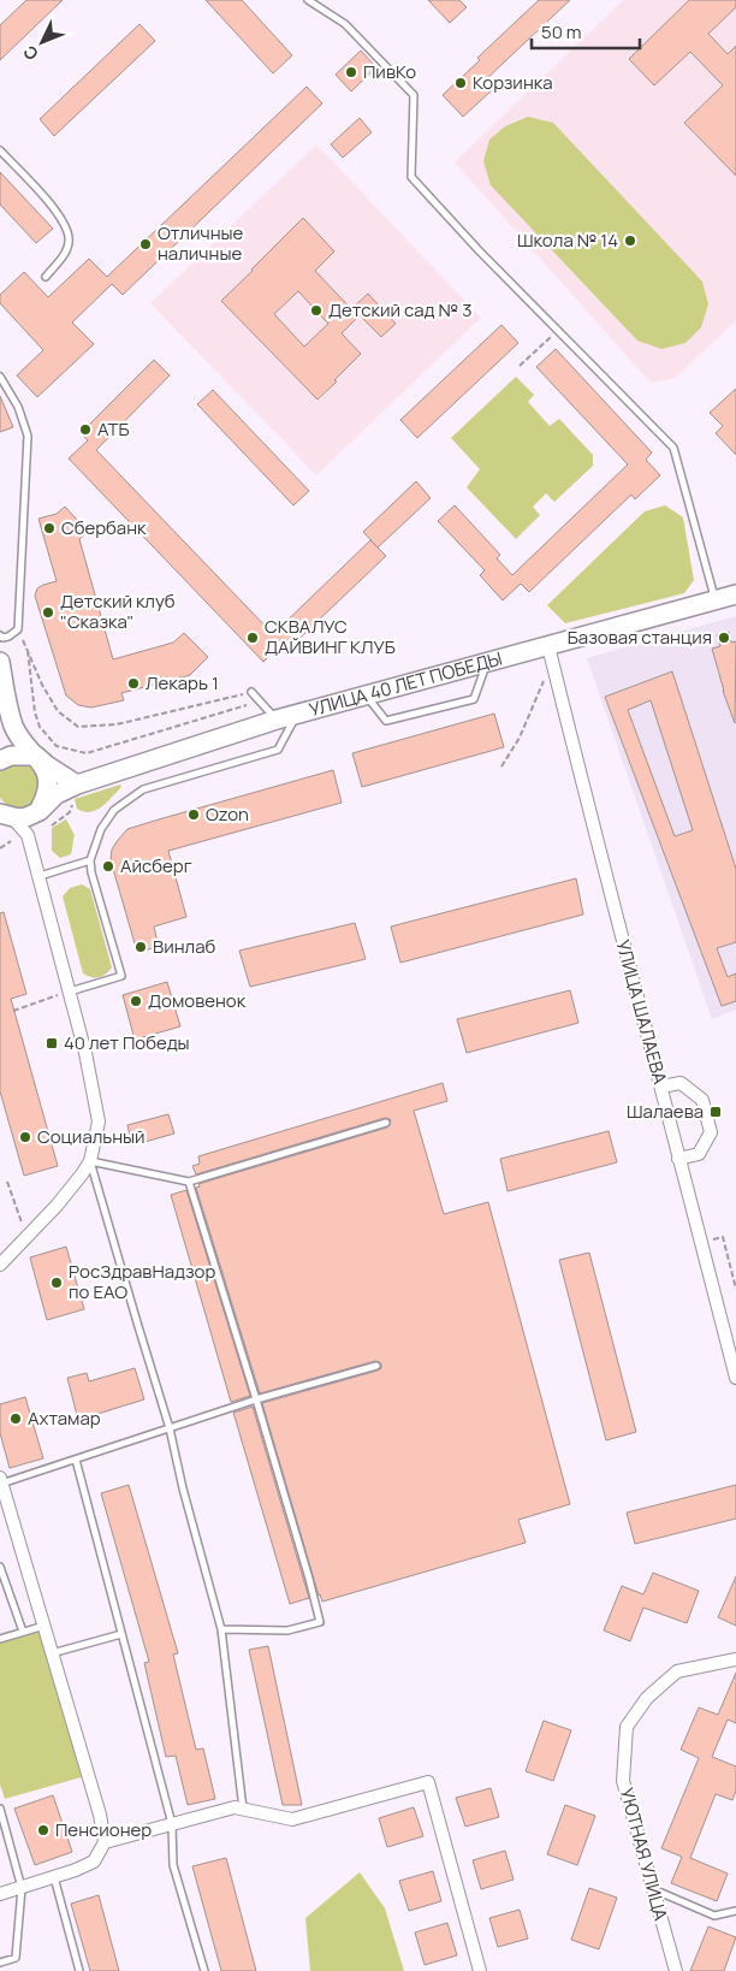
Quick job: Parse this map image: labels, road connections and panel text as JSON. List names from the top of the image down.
{
  "streets": {
    "main road": ["УЛИЦА 40 ЛЕТ ПОБЕДЫ"],
    "street": ["УЛИЦА ШАЛАЕВА", "УЮТНАЯ УЛИЦА"]
  },
  "crossings": [
    ["УЛИЦА 40 ЛЕТ ПОБЕДЫ", "УЛИЦА ШАЛАЕВА"]
  ],
  "places": {
    "other": [
      "ПивКо",
      "Корзинка",
      "Школа № 14",
      "Отличные наличные",
      "Детский сад № 3",
      "АТБ",
      "Сбербанк",
      "Детский клуб \"Сказка\"",
      "СКВАЛУС ДАЙВИНГ КЛУБ",
      "Базовая станция",
      "Лекарь 1",
      "Ozon",
      "Айсберг",
      "Винлаб",
      "Домовенок",
      "Социальный",
      "РосЗдравНадзор по ЕАО",
      "Ахтамар",
      "Пенсионер"
    ],
    "transit": ["40 лет Победы", "Шалаева"]
  },
  "scale_bar": "50 m",
  "north": "bottom left"
}
